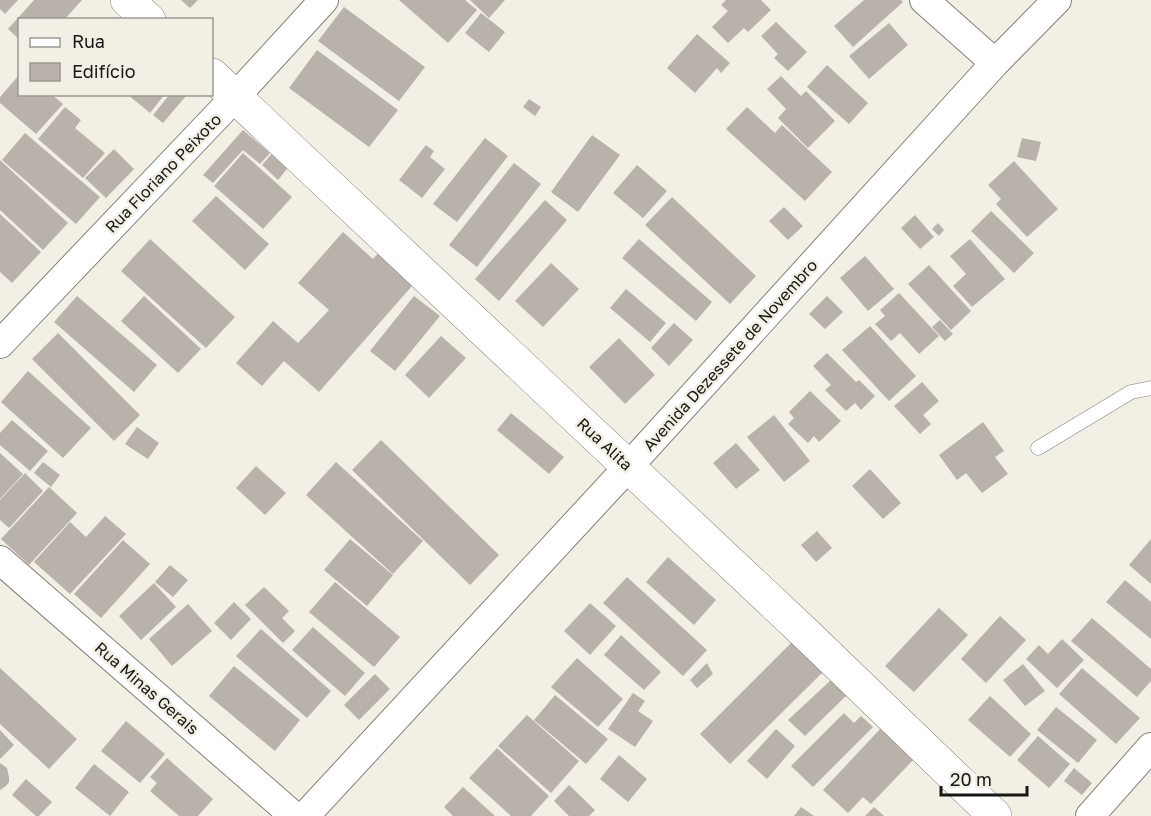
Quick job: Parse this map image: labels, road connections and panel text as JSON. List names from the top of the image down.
{
  "streets": {
    "street": [
      "Rua Floriano Peixoto",
      "Avenida Dezessete de Novembro",
      "Rua Alita",
      "Rua Minas Gerais"
    ]
  },
  "crossings": [
    ["Rua Floriano Peixoto", "Rua Alita"],
    ["Avenida Dezessete de Novembro", "Rua Alita"]
  ],
  "legend": ["Rua", "Edifício"],
  "scale_bar": "20 m"
}
